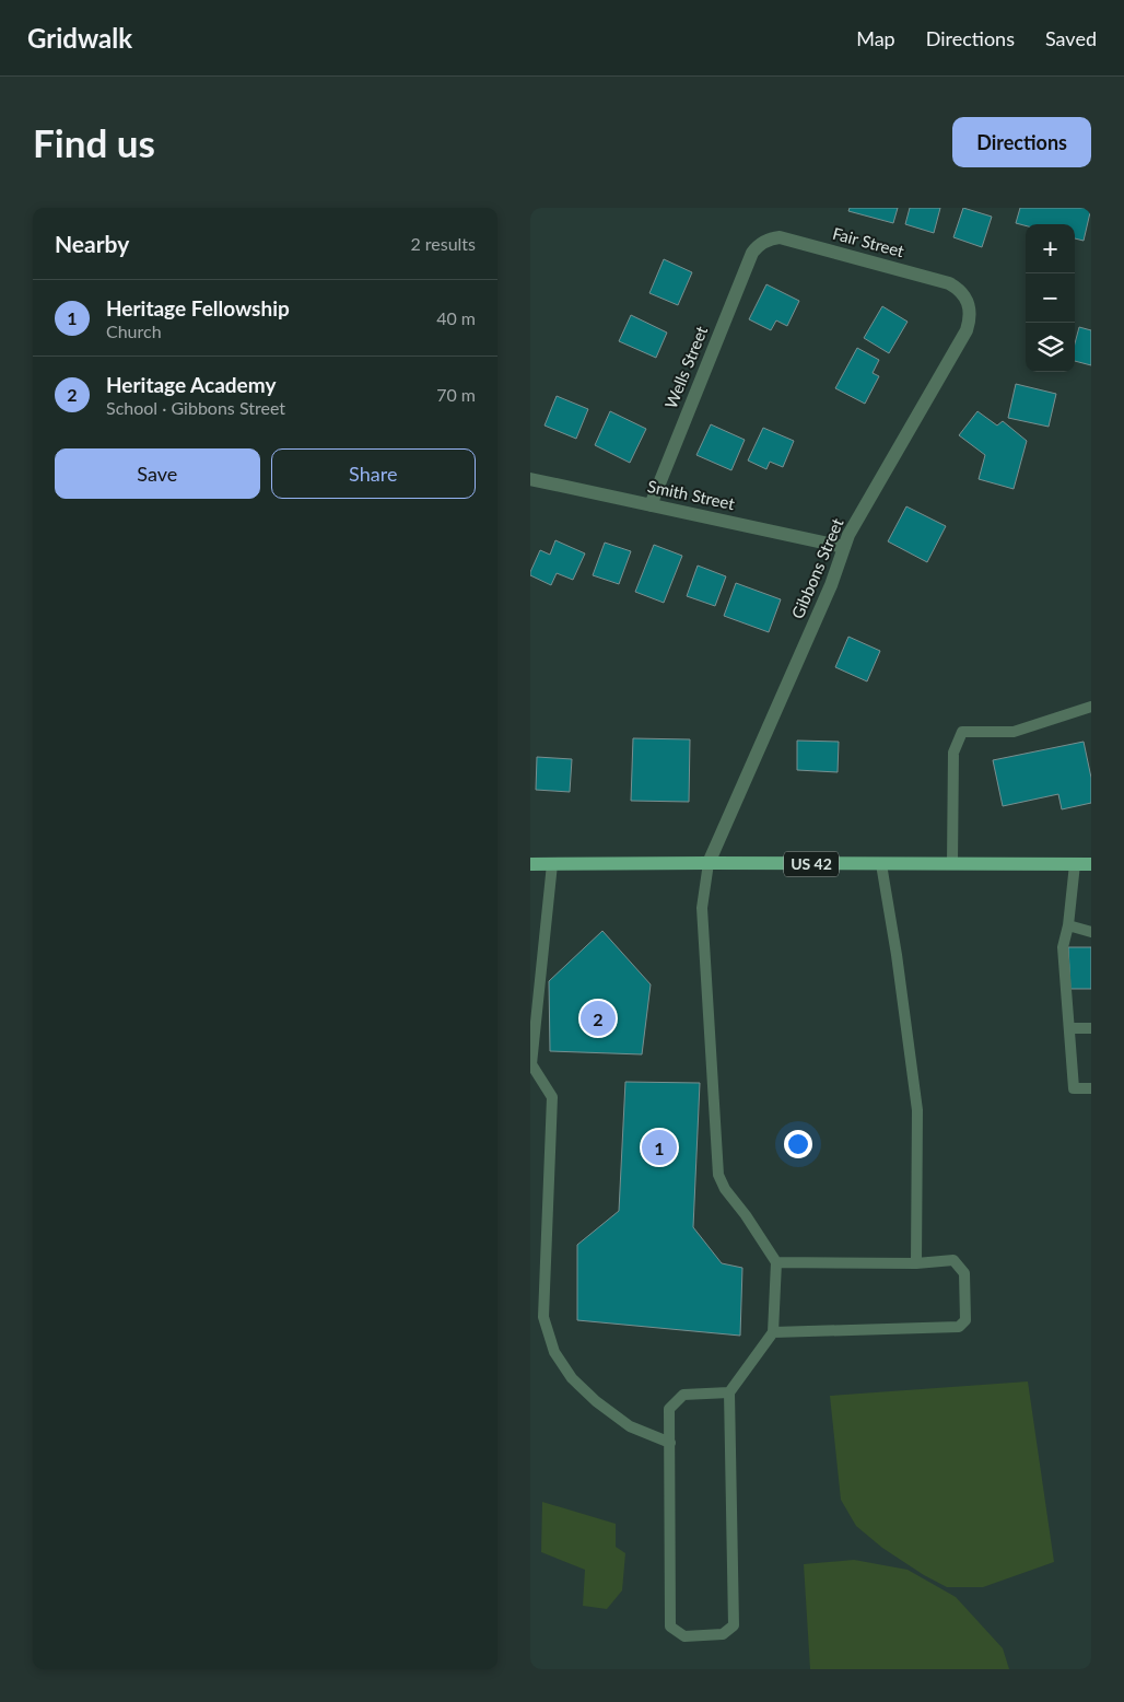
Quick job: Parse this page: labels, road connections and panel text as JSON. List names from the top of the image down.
{
  "streets": {
    "main road": ["US 42"],
    "street": [
      "Fair Street",
      "Wells Street",
      "Smith Street",
      "Gibbons Street"
    ]
  },
  "crossings": [
    ["Fair Street", "Wells Street"],
    ["Fair Street", "Gibbons Street"],
    ["Wells Street", "Smith Street"],
    ["Smith Street", "Gibbons Street"],
    ["Gibbons Street", "US 42"]
  ],
  "page": {
    "header": "Gridwalk",
    "nav": ["Map", "Directions", "Saved"],
    "buttons": [
      "Directions",
      ["Save", "Share"]
    ],
    "title": "Find us",
    "heading": ["Nearby", "2 results"],
    "map_buttons": ["+", "−"],
    "list": [
      {
        "mark": "1",
        "name": "Heritage Fellowship",
        "note": "Church",
        "value": "40 m"
      },
      {
        "mark": "2",
        "name": "Heritage Academy",
        "note": "School · Gibbons Street",
        "value": "70 m"
      }
    ],
    "pins": ["2", "1"]
  }
}
